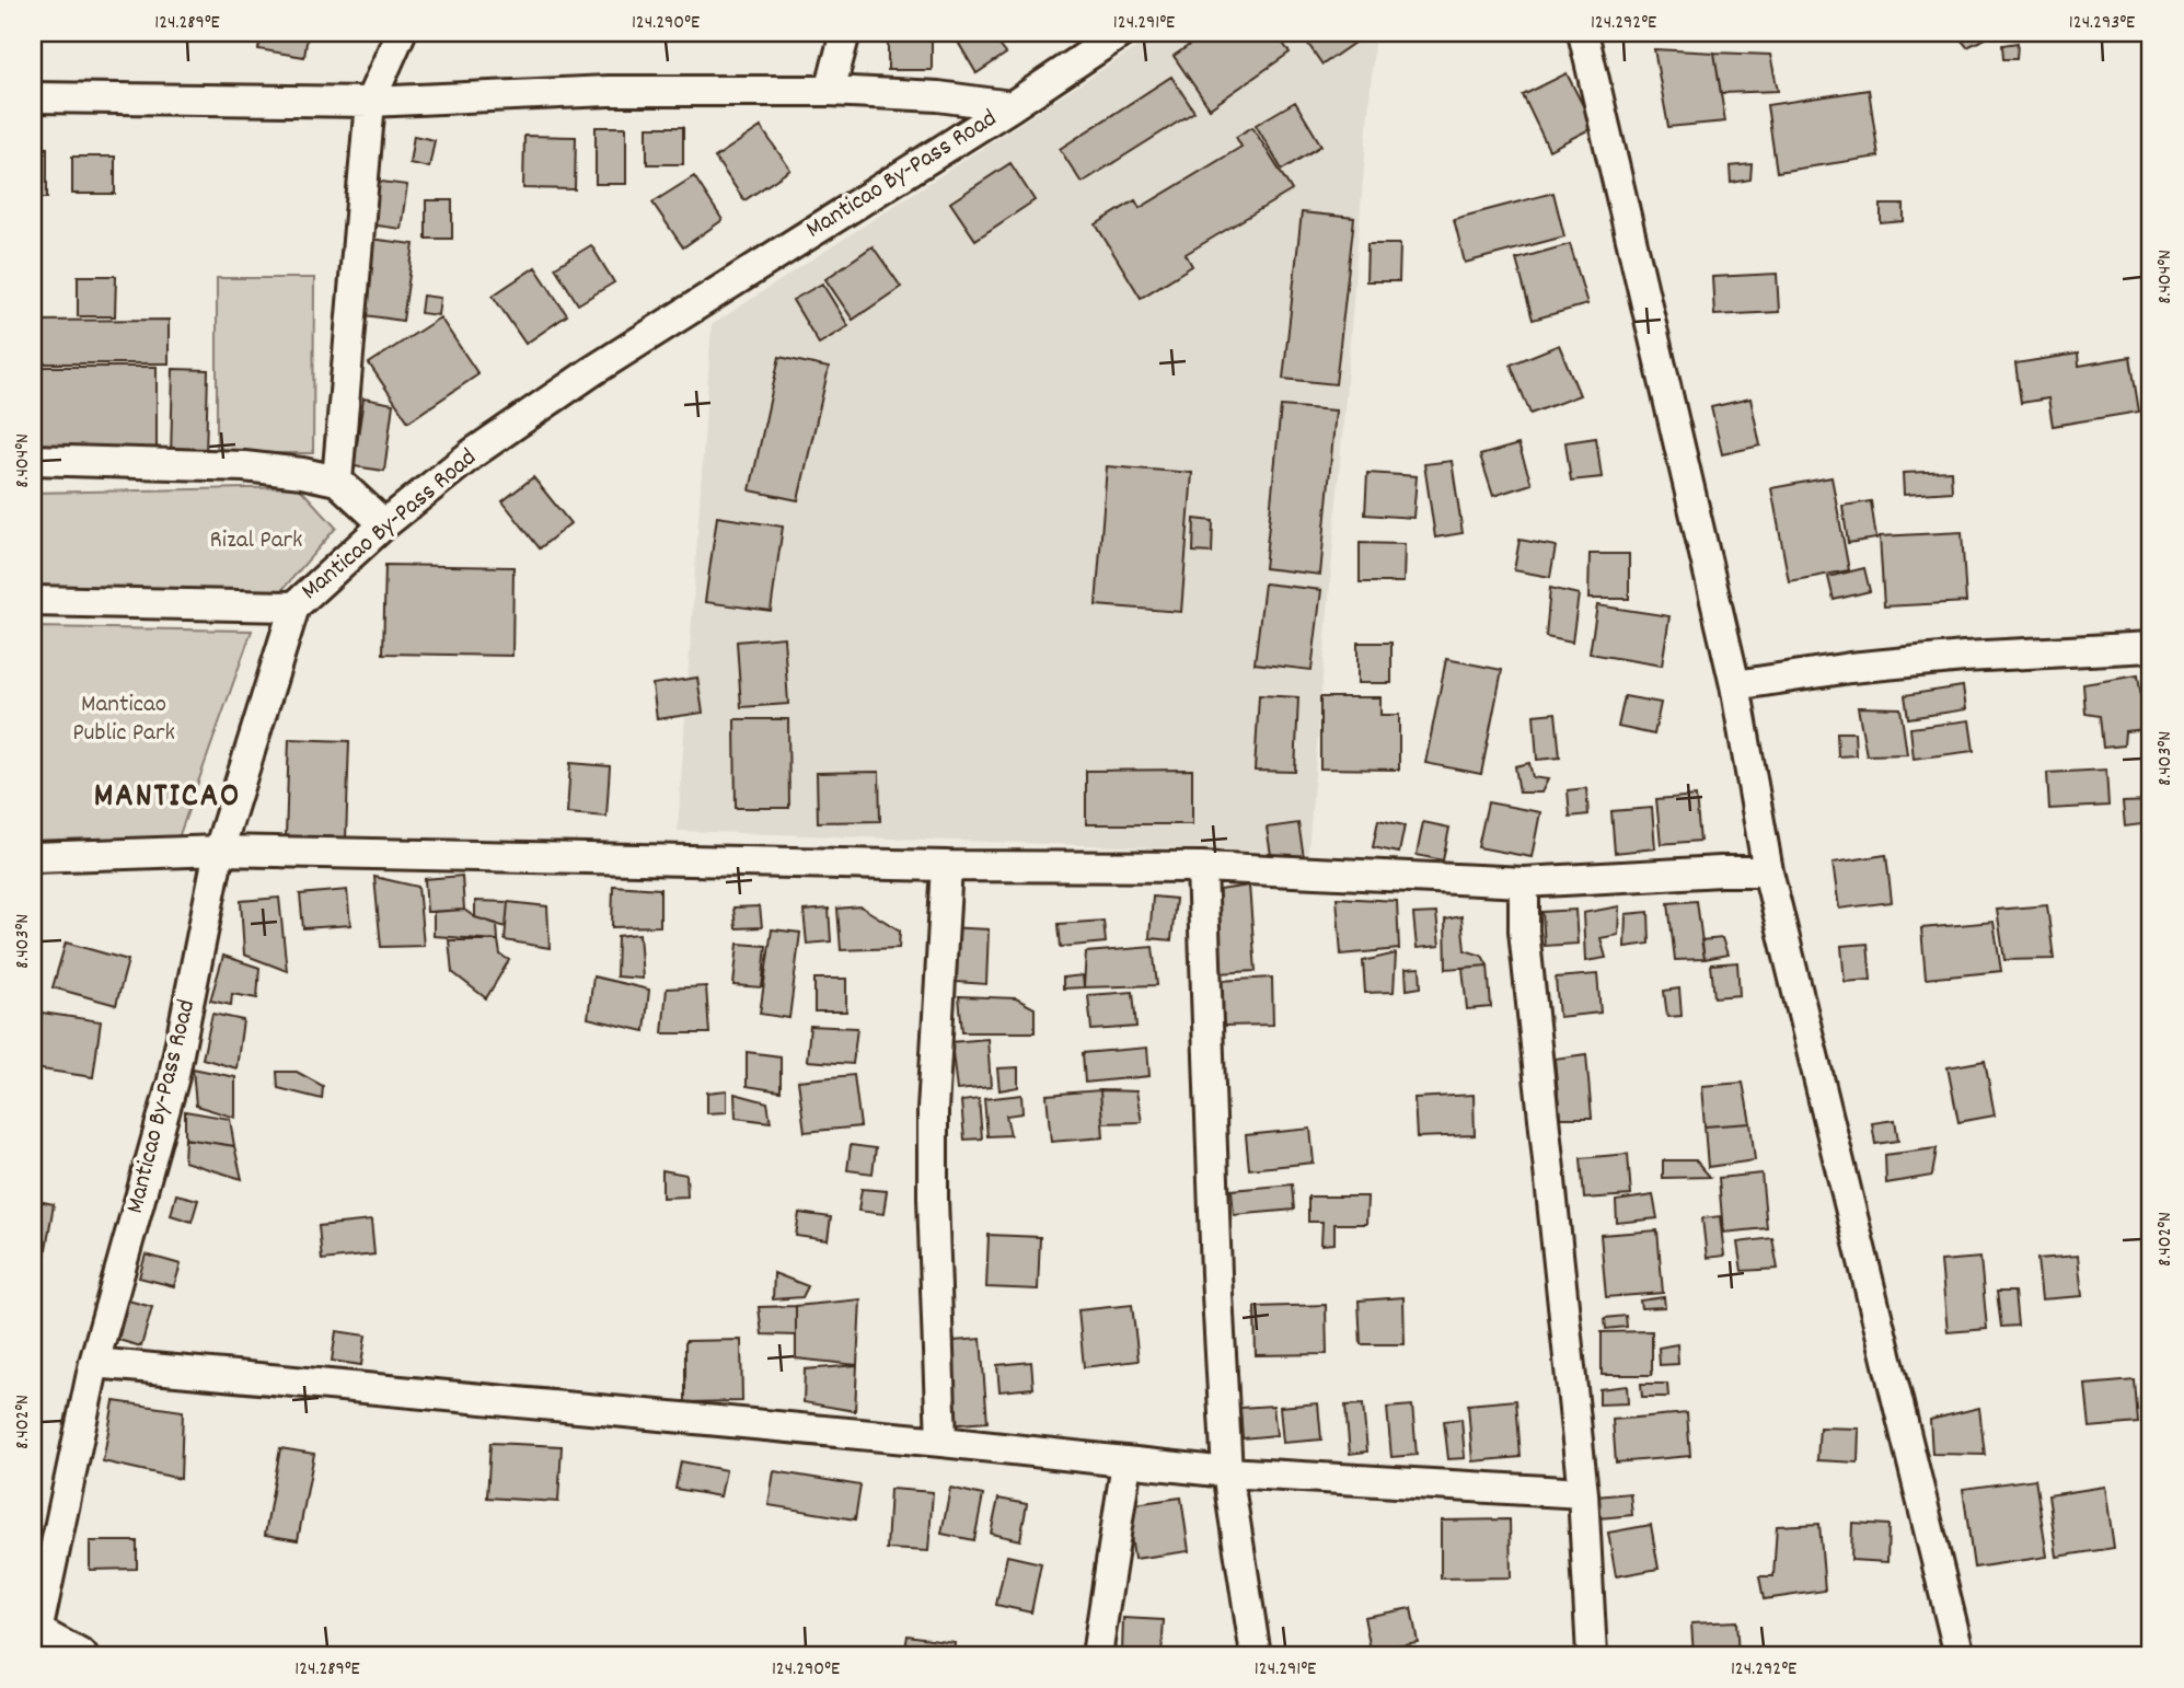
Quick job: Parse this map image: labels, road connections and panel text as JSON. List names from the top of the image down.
{
  "streets": {
    "street": ["Manticao By-Pass Road"]
  },
  "districts": ["MANTICAO"],
  "parks": ["Rizal Park", "Manticao Public Park"],
  "coordinates": [
    "124.289°E",
    "124.290°E",
    "124.291°E",
    "124.292°E",
    "124.293°E",
    "8.404°N",
    "8.403°N",
    "8.402°N"
  ]
}
